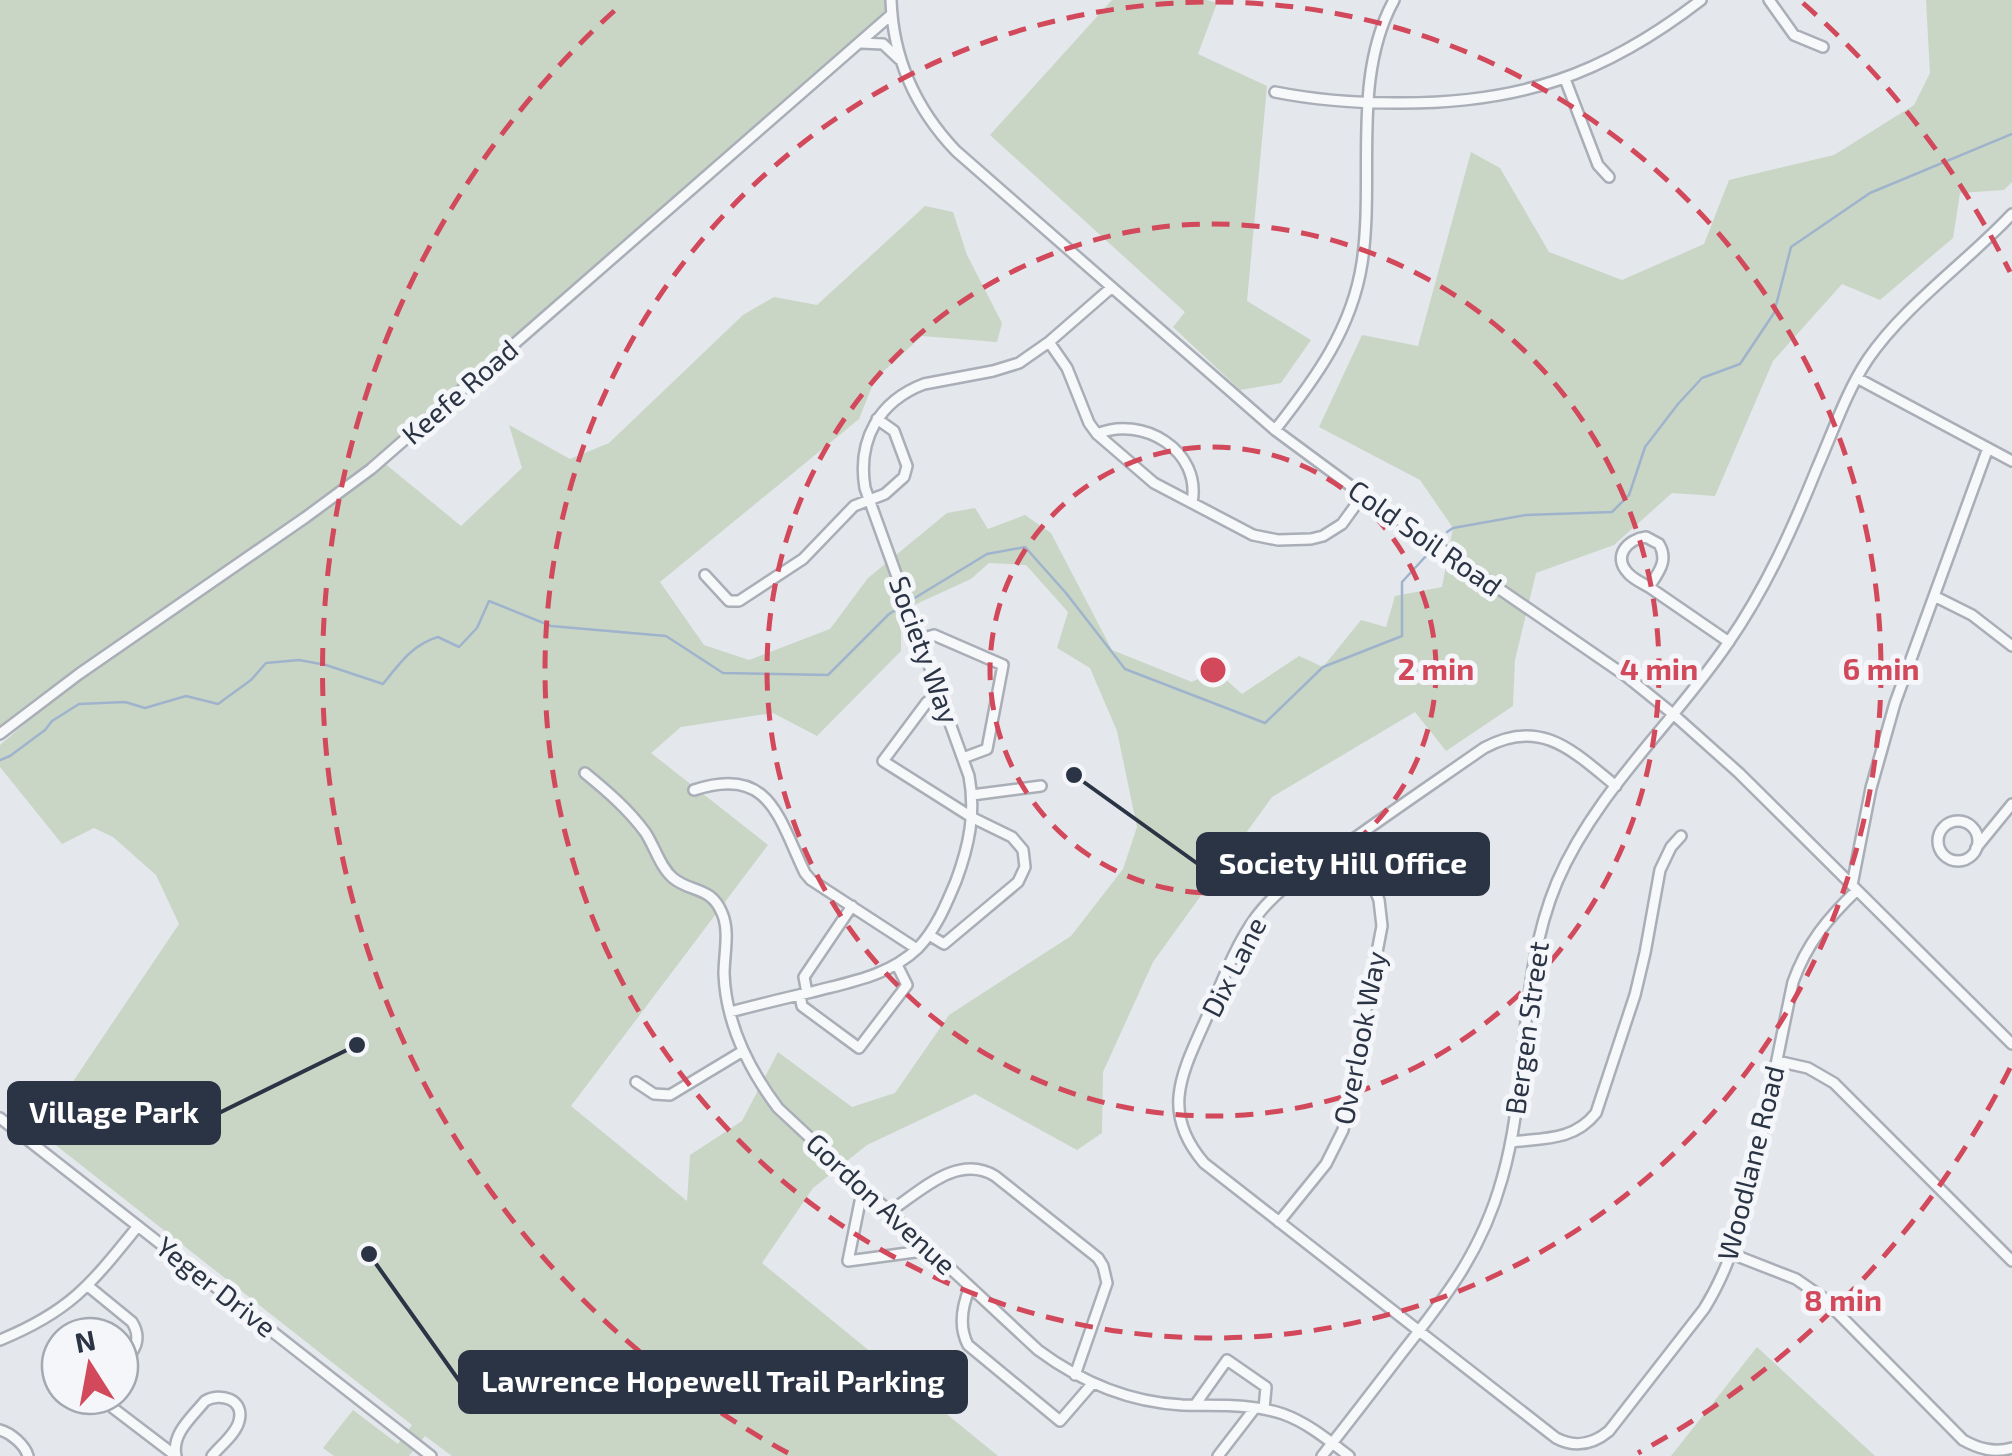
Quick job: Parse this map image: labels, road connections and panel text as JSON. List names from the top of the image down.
{
  "streets": {
    "street": [
      "Keefe Road",
      "Cold Soil Road",
      "Society Way",
      "Dix Lane",
      "Bergen Street",
      "Overlook Way",
      "Woodlane Road",
      "Gordon Avenue",
      "Yeger Drive"
    ]
  },
  "crossings": [
    ["Keefe Road", "Cold Soil Road"],
    ["Cold Soil Road", "Bergen Street"],
    ["Cold Soil Road", "Woodlane Road"],
    ["Society Way", "Gordon Avenue"],
    ["Dix Lane", "Bergen Street"],
    ["Dix Lane", "Overlook Way"],
    ["Dix Lane", "Woodlane Road"],
    ["Bergen Street", "Woodlane Road"],
    ["Bergen Street", "Gordon Avenue"]
  ],
  "places": ["Society Hill Office", "Village Park", "Lawrence Hopewell Trail Parking"],
  "north": "top",
  "rings": [
    "2 min",
    "4 min",
    "6 min",
    "8 min"
  ]
}
